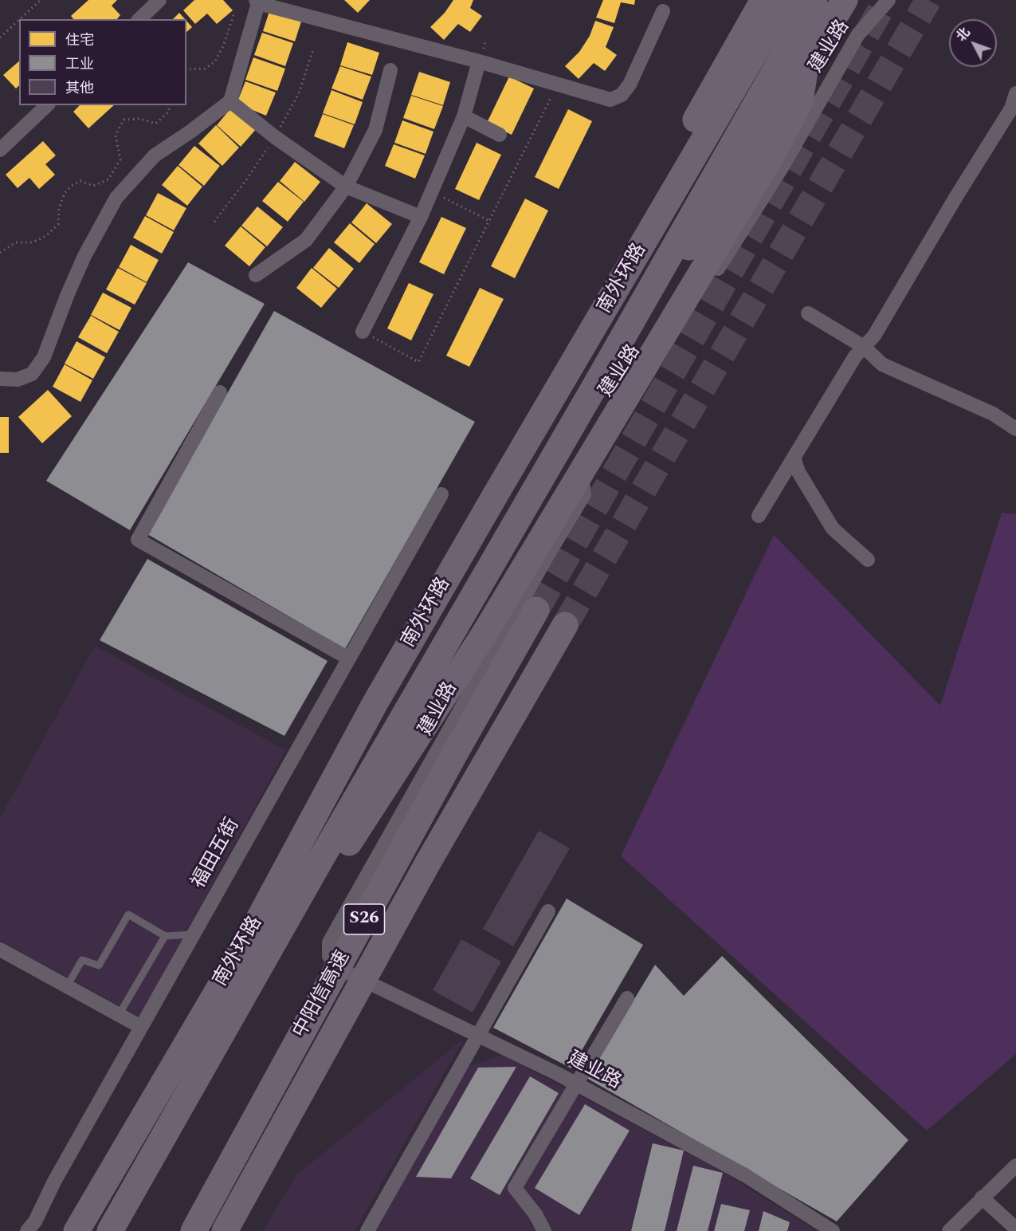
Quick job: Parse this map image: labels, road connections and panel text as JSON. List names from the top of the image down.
{
  "streets": {
    "highway": ["南外环路", "S26", "中阳信高速"],
    "street": ["建业路", "福田五街"]
  },
  "legend": ["住宅", "工业", "其他"],
  "north": "top left"
}
